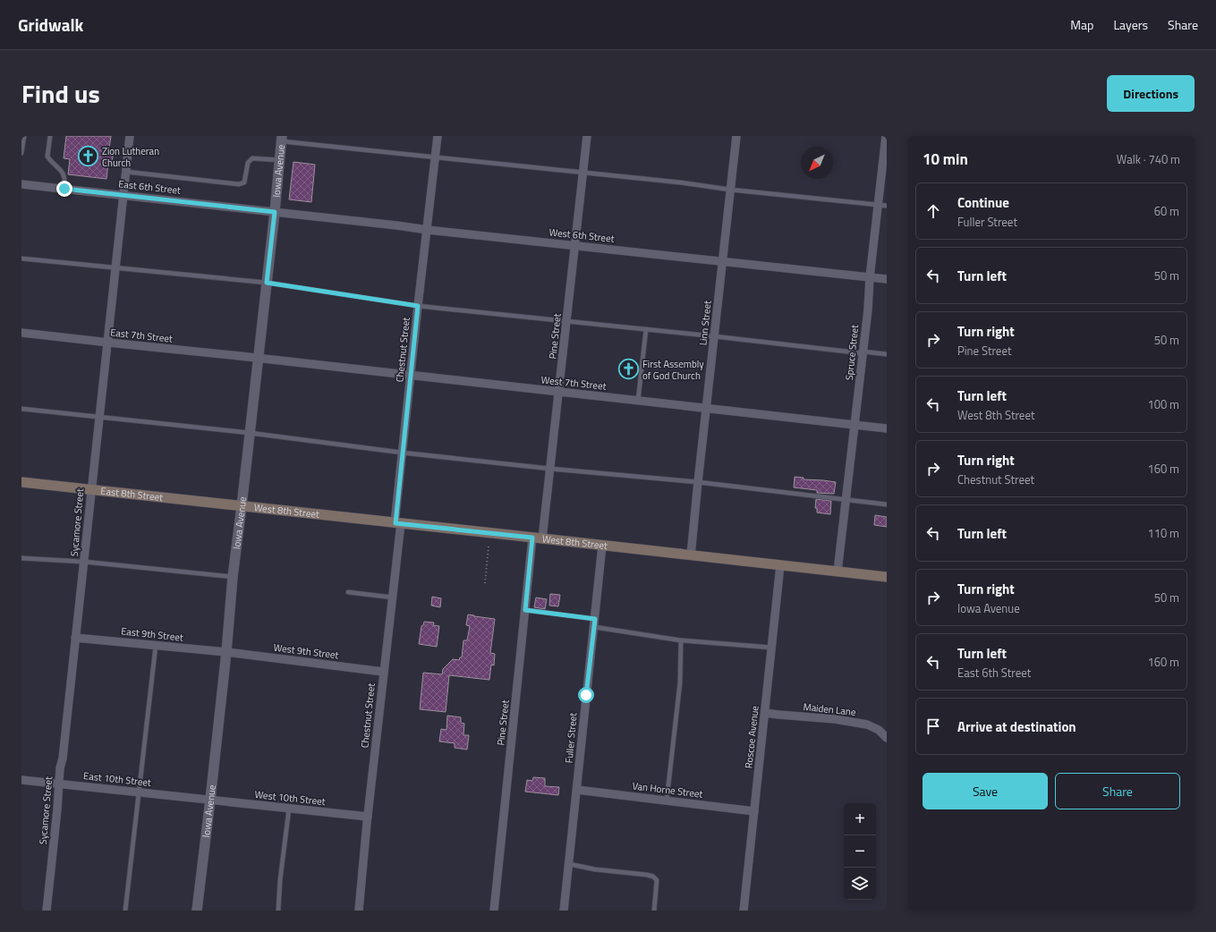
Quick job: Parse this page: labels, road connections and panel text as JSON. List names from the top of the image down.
{
  "streets": {
    "main road": ["East 8th Street", "West 8th Street"],
    "street": [
      "Iowa Avenue",
      "East 6th Street",
      "West 6th Street",
      "Linn Street",
      "East 7th Street",
      "Pine Street",
      "Chestnut Street",
      "Spruce Street",
      "West 7th Street",
      "Sycamore Street",
      "East 9th Street",
      "West 9th Street",
      "Maiden Lane",
      "Roscoe Avenue",
      "Fuller Street",
      "East 10th Street",
      "Van Horne Street",
      "West 10th Street"
    ]
  },
  "crossings": [
    ["Iowa Avenue", "East 6th Street"],
    ["Iowa Avenue", "West 6th Street"],
    ["Iowa Avenue", "East 7th Street"],
    ["Iowa Avenue", "West 7th Street"],
    ["Iowa Avenue", "East 8th Street"],
    ["Iowa Avenue", "West 8th Street"],
    ["Iowa Avenue", "East 9th Street"],
    ["Iowa Avenue", "West 9th Street"],
    ["Iowa Avenue", "East 10th Street"],
    ["Iowa Avenue", "West 10th Street"],
    ["East 6th Street", "West 6th Street"],
    ["East 6th Street", "Sycamore Street"],
    ["West 6th Street", "Linn Street"],
    ["West 6th Street", "Pine Street"],
    ["West 6th Street", "Chestnut Street"],
    ["West 6th Street", "Spruce Street"],
    ["Linn Street", "West 7th Street"],
    ["Linn Street", "West 8th Street"],
    ["East 7th Street", "West 7th Street"],
    ["East 7th Street", "Sycamore Street"],
    ["Pine Street", "West 7th Street"],
    ["Pine Street", "West 8th Street"],
    ["Chestnut Street", "West 7th Street"],
    ["Chestnut Street", "West 8th Street"],
    ["Chestnut Street", "West 9th Street"],
    ["Chestnut Street", "West 10th Street"],
    ["Spruce Street", "West 7th Street"],
    ["Spruce Street", "West 8th Street"],
    ["East 8th Street", "West 8th Street"],
    ["East 8th Street", "Sycamore Street"],
    ["West 8th Street", "Roscoe Avenue"],
    ["West 8th Street", "Fuller Street"],
    ["Sycamore Street", "East 9th Street"],
    ["Sycamore Street", "East 10th Street"],
    ["East 9th Street", "West 9th Street"],
    ["Maiden Lane", "Roscoe Avenue"],
    ["Roscoe Avenue", "Van Horne Street"],
    ["Fuller Street", "Van Horne Street"],
    ["East 10th Street", "West 10th Street"]
  ],
  "places": {
    "church": ["Zion Lutheran Church", "First Assembly of God Church"]
  },
  "north": "bottom left",
  "page": {
    "header": "Gridwalk",
    "nav": ["Map", "Layers", "Share"],
    "title": "Find us",
    "buttons": [
      "Directions",
      ["Save", "Share"]
    ],
    "heading": ["10 min", "Walk · 740 m"],
    "list": [
      ["Continue", "Fuller Street", "60 m"],
      ["Turn left", "50 m"],
      ["Turn right", "Pine Street", "50 m"],
      ["Turn left", "West 8th Street", "100 m"],
      ["Turn right", "Chestnut Street", "160 m"],
      ["Turn left", "110 m"],
      ["Turn right", "Iowa Avenue", "50 m"],
      ["Turn left", "East 6th Street", "160 m"],
      "Arrive at destination"
    ],
    "map_buttons": ["+", "−"]
  }
}
